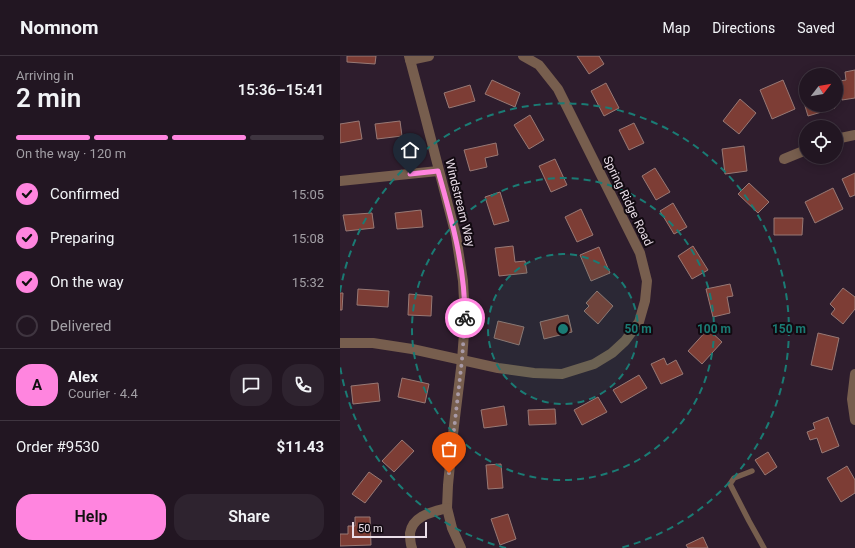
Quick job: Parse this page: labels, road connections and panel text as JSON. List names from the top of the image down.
{
  "streets": {
    "street": ["Spring Ridge Road", "Windstream Way"]
  },
  "crossings": [
    ["Spring Ridge Road", "Windstream Way"]
  ],
  "scale_bar": "50 m",
  "north": "top right",
  "page": {
    "header": "Nomnom",
    "nav": ["Map", "Directions", "Saved"],
    "heading": ["2 min", "Arriving in", "15:36–15:41"],
    "panel": [
      "Alex",
      "Courier · 4.4",
      "Order #9530",
      "$11.43"
    ],
    "bar": "On the way · 120 m",
    "list": [
      ["Confirmed", "15:05"],
      ["Preparing", "15:08"],
      ["On the way", "15:32"],
      "Delivered"
    ],
    "round": "A",
    "buttons": ["Help", "Share"],
    "scale": "50 m"
  },
  "rings": ["50 m", "100 m", "150 m"]
}
